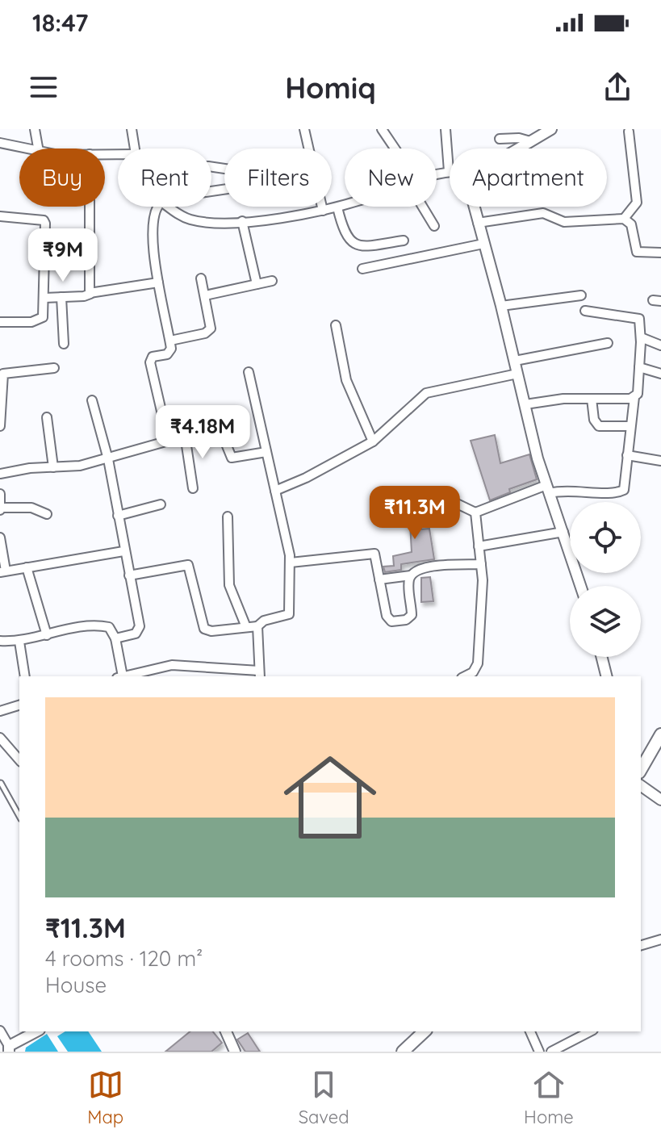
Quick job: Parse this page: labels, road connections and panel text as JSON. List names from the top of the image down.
{
  "page": {
    "status": "18:47",
    "header": "Homiq",
    "chip": [
      "Buy",
      "Rent",
      "Filters",
      "New",
      "Apartment"
    ],
    "price": ["₹9M", "₹4.18M", "₹11.3M"],
    "list": [
      {
        "name": "₹11.3M",
        "note": "4 rooms · 120 m² · House"
      }
    ],
    "tabs": ["Map", "Saved", "Home"]
  }
}
